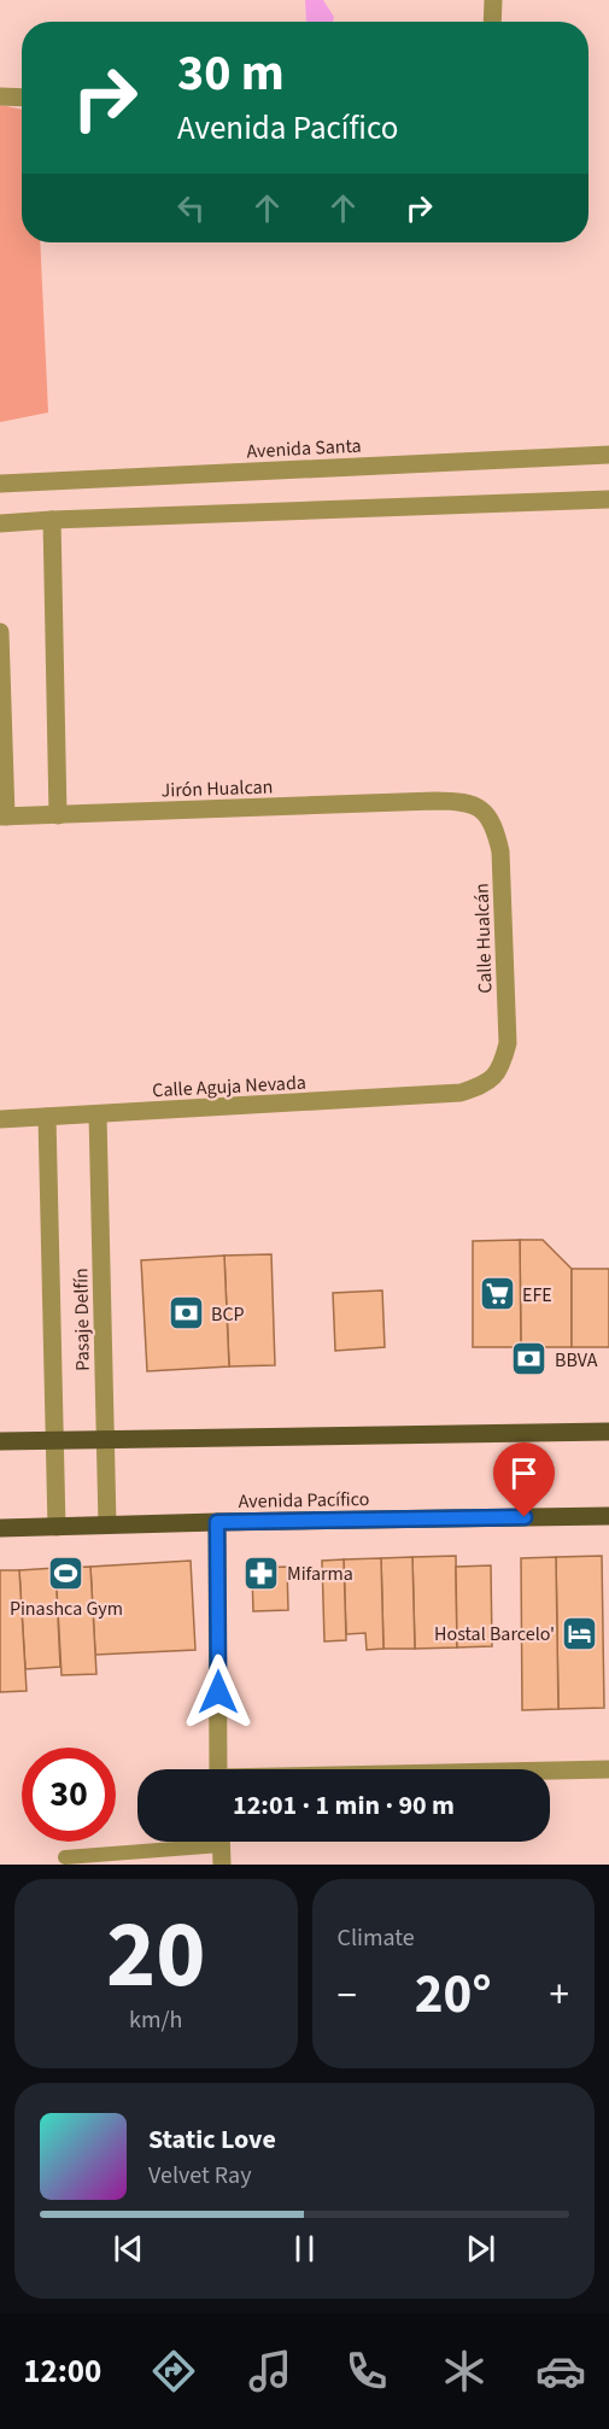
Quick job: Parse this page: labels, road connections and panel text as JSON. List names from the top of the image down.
{
  "streets": {
    "main road": ["Avenida Pacífico"],
    "street": [
      "Avenida Santa",
      "Jirón Hualcan",
      "Calle Hualcán",
      "Calle Aguja Nevada",
      "Pasaje Delfín"
    ]
  },
  "crossings": [
    ["Jirón Hualcan", "Calle Hualcán"],
    ["Calle Hualcán", "Calle Aguja Nevada"],
    ["Calle Aguja Nevada", "Pasaje Delfín"],
    ["Pasaje Delfín", "Avenida Pacífico"]
  ],
  "places": {
    "supermarket": ["EFE"],
    "bank": ["BCP", "BBVA"],
    "pharmacy": ["Mifarma"],
    "sports": ["Pinashca Gym"],
    "hotel": ["Hostal Barcelo'"]
  },
  "page": {
    "turn": ["30 m", "Avenida Pacífico"],
    "limit": "30",
    "trip": "12:01 · 1 min · 90 m",
    "tile": [
      ["20", "km/h"],
      "Climate"
    ],
    "heat": ["−", "20°", "+"],
    "song": ["Static Love", "Velvet Ray"],
    "tabs": "12:00"
  }
}
